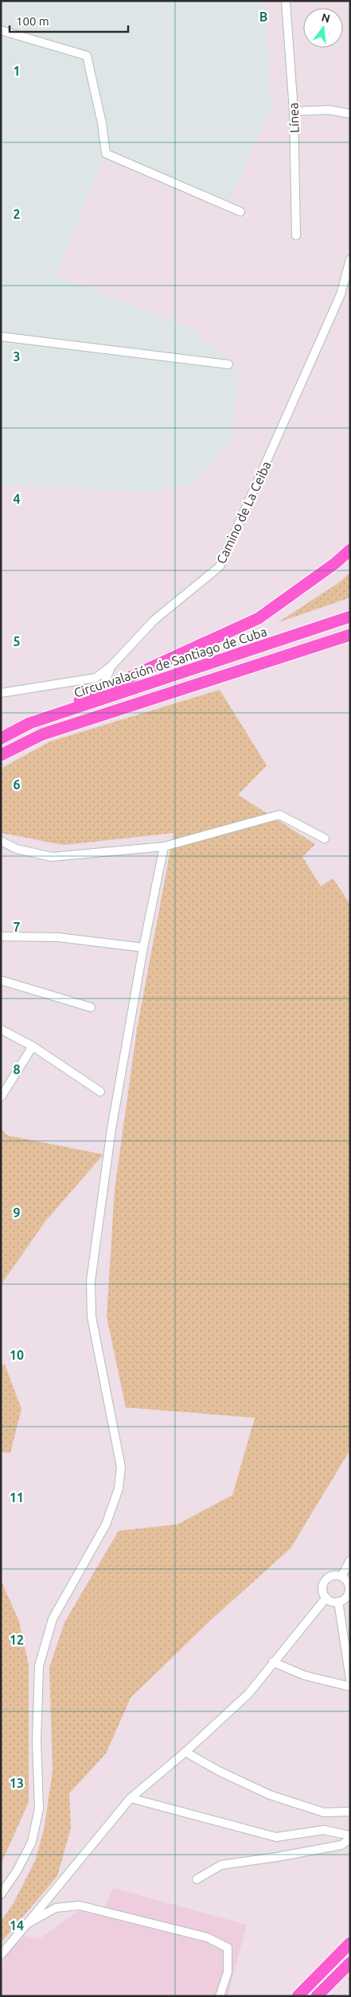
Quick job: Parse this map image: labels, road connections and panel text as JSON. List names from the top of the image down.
{
  "streets": {
    "highway": ["Circunvalación de Santiago de Cuba"],
    "street": ["Línea", "Camino de La Ceiba"]
  },
  "scale_bar": "100 m",
  "north": "top",
  "grid": {
    "columns": ["B"],
    "rows": [
      "1",
      "2",
      "3",
      "4",
      "5",
      "6",
      "7",
      "8",
      "9",
      "10",
      "11",
      "12",
      "13",
      "14"
    ]
  }
}
